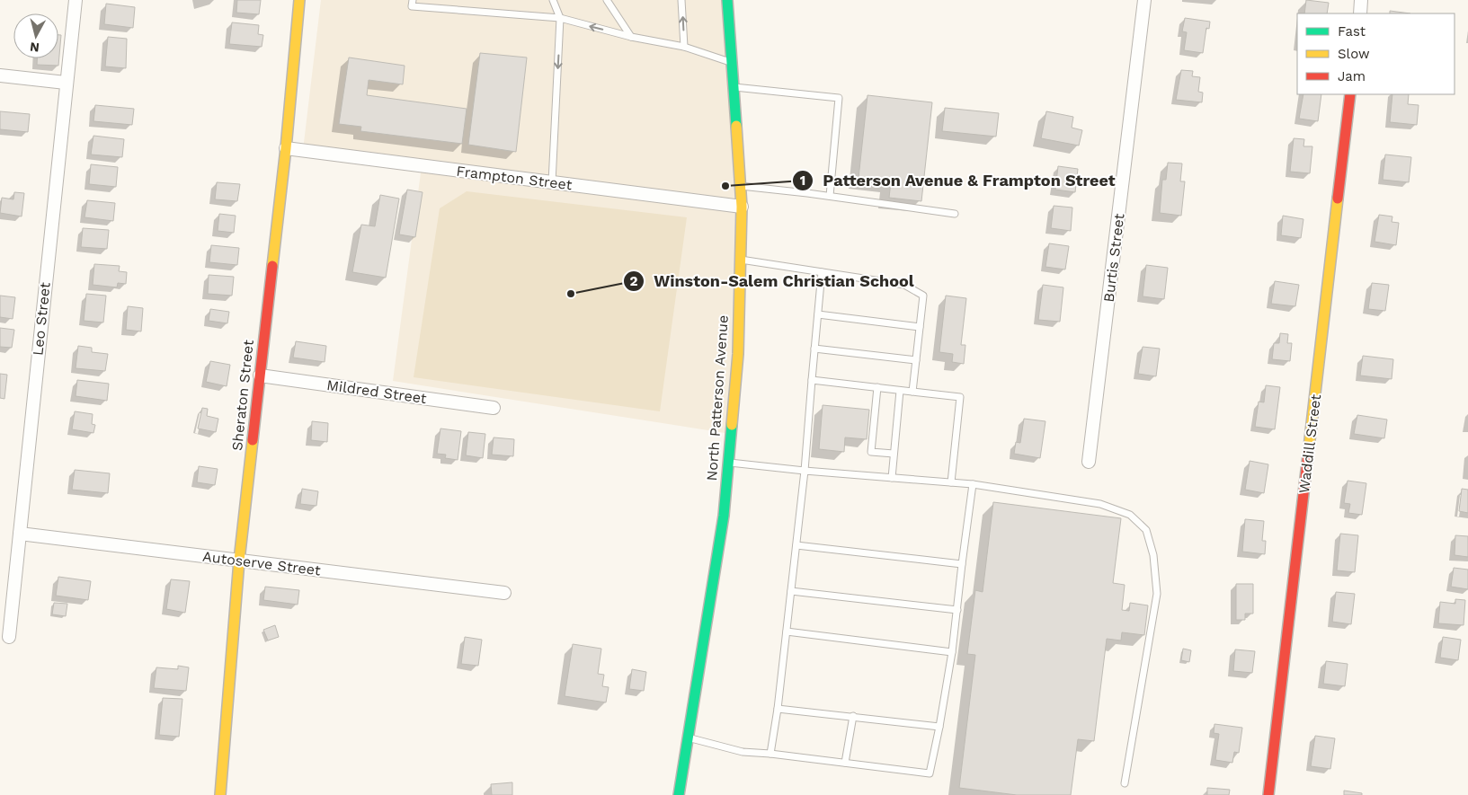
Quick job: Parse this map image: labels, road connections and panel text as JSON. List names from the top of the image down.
{
  "streets": {
    "street": [
      "Frampton Street",
      "Burtis Street",
      "Leo Street",
      "Mildred Street",
      "Sheraton Street",
      "North Patterson Avenue",
      "Waddill Street",
      "Autoserve Street"
    ]
  },
  "crossings": [
    ["Frampton Street", "Sheraton Street"],
    ["Frampton Street", "North Patterson Avenue"],
    ["Leo Street", "Autoserve Street"],
    ["Mildred Street", "Sheraton Street"],
    ["Sheraton Street", "Autoserve Street"]
  ],
  "places": ["Patterson Avenue & Frampton Street", "Winston-Salem Christian School"],
  "legend": ["Fast", "Slow", "Jam"],
  "north": "bottom"
}
